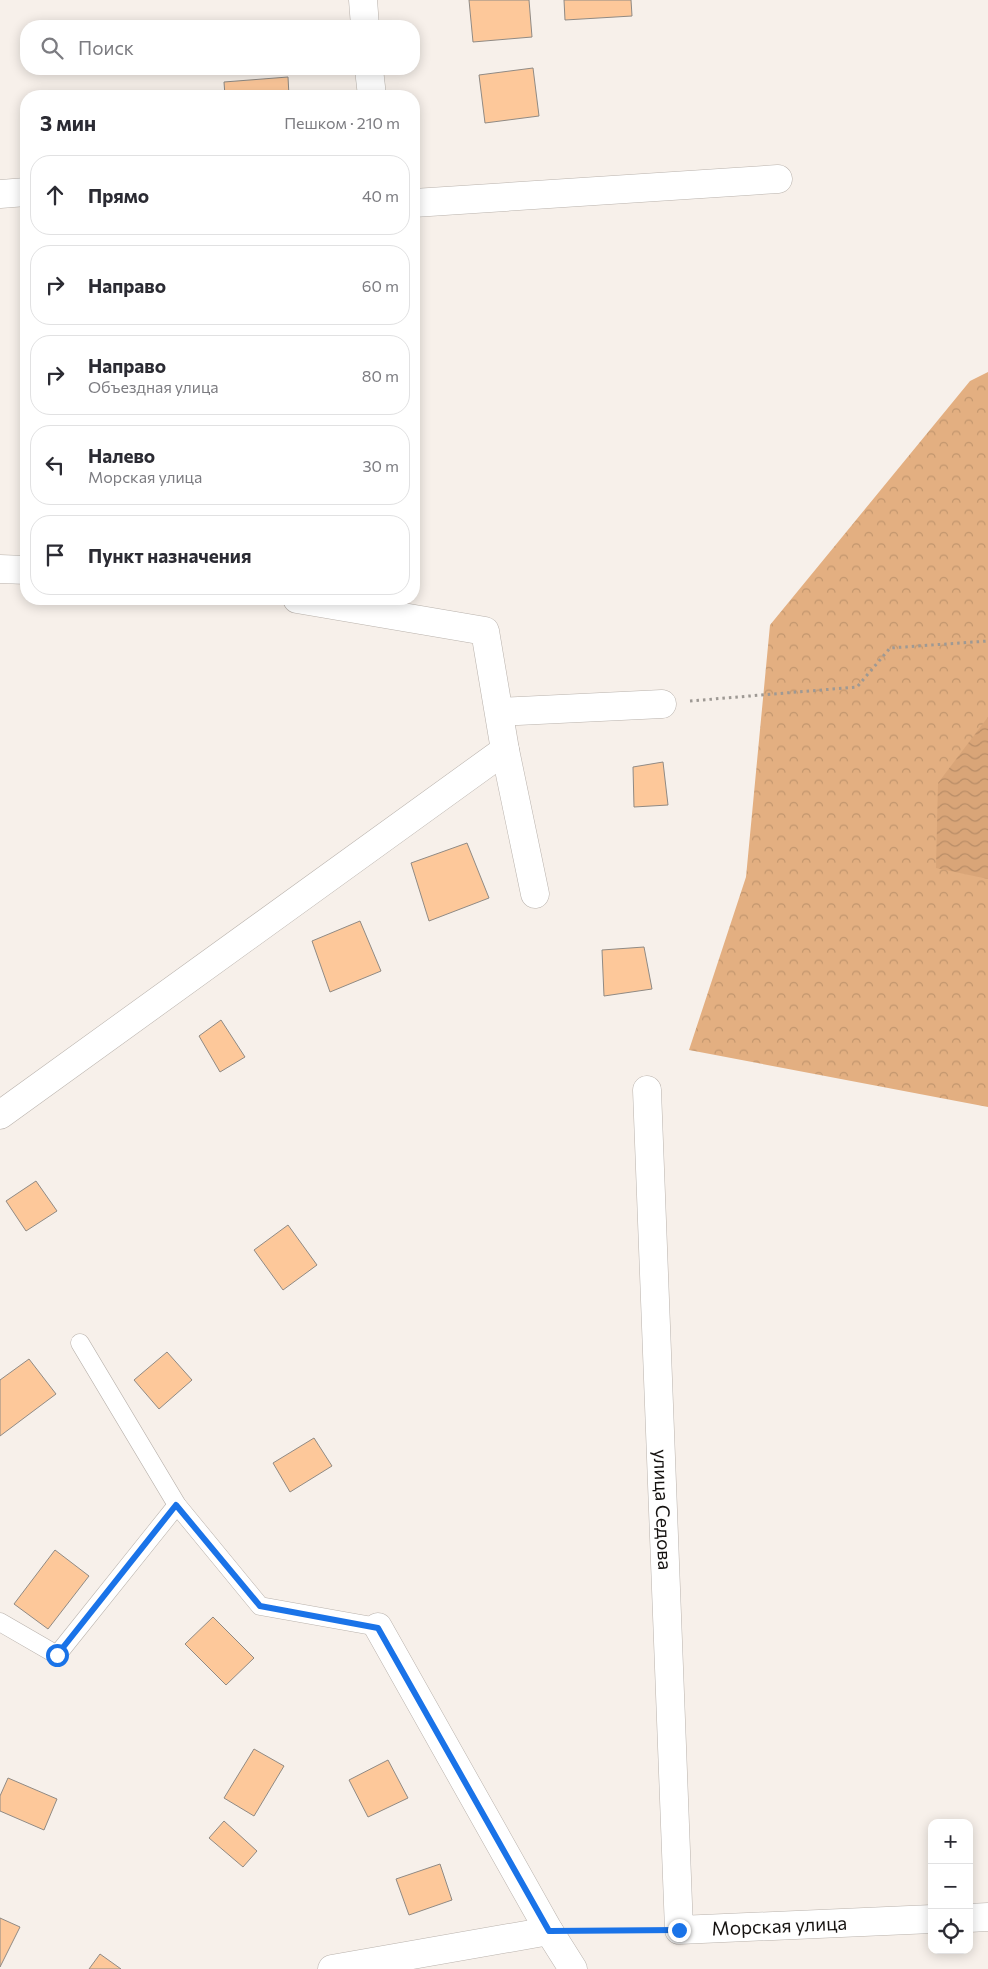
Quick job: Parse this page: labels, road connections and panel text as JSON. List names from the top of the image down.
{
  "streets": {
    "street": ["улица Седова", "Морская улица"]
  },
  "crossings": [
    ["улица Седова", "Морская улица"]
  ],
  "page": {
    "search": "Поиск",
    "heading": ["3 мин", "Пешком · 210 m"],
    "list": [
      ["Прямо", "40 m"],
      ["Направо", "60 m"],
      ["Направо", "Объездная улица", "80 m"],
      ["Налево", "Морская улица", "30 m"],
      "Пункт назначения"
    ],
    "map_buttons": ["+", "−"]
  }
}
